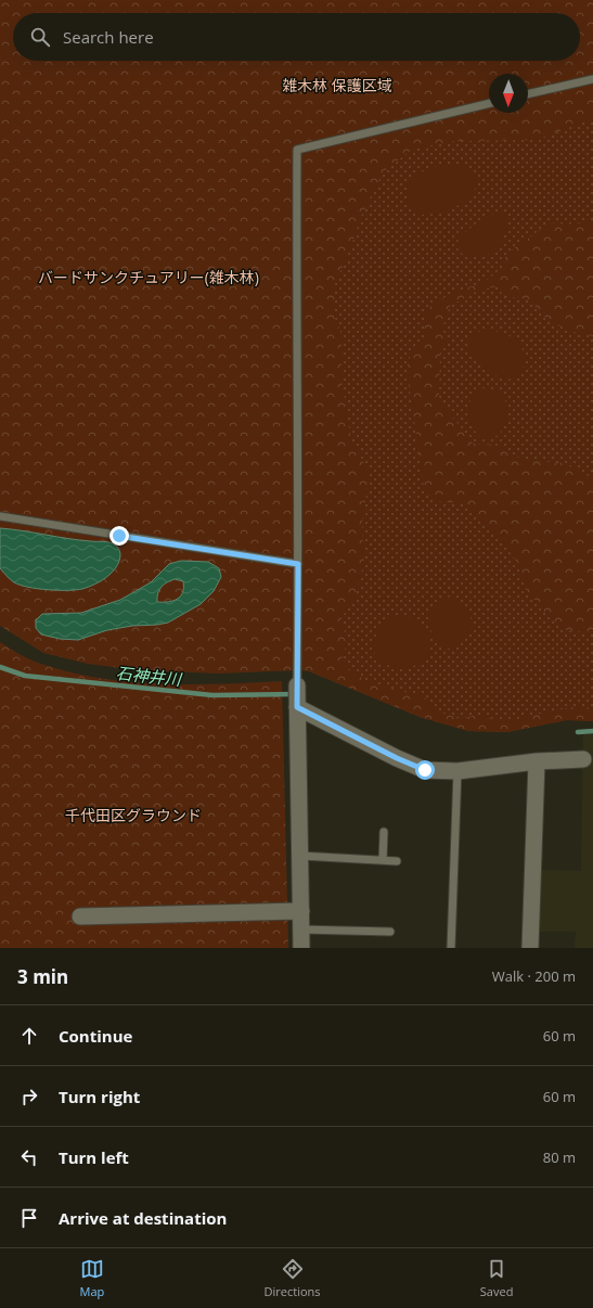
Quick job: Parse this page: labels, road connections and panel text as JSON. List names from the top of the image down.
{
  "water": ["石神井川"],
  "parks": ["雑木林 保護区域", "バードサンクチュアリー(雑木林)", "千代田区グラウンド"],
  "north": "bottom",
  "page": {
    "search": "Search here",
    "heading": ["3 min", "Walk · 200 m"],
    "list": [
      ["Continue", "60 m"],
      ["Turn right", "60 m"],
      ["Turn left", "80 m"],
      "Arrive at destination"
    ],
    "nav": ["Map", "Directions", "Saved"]
  }
}
